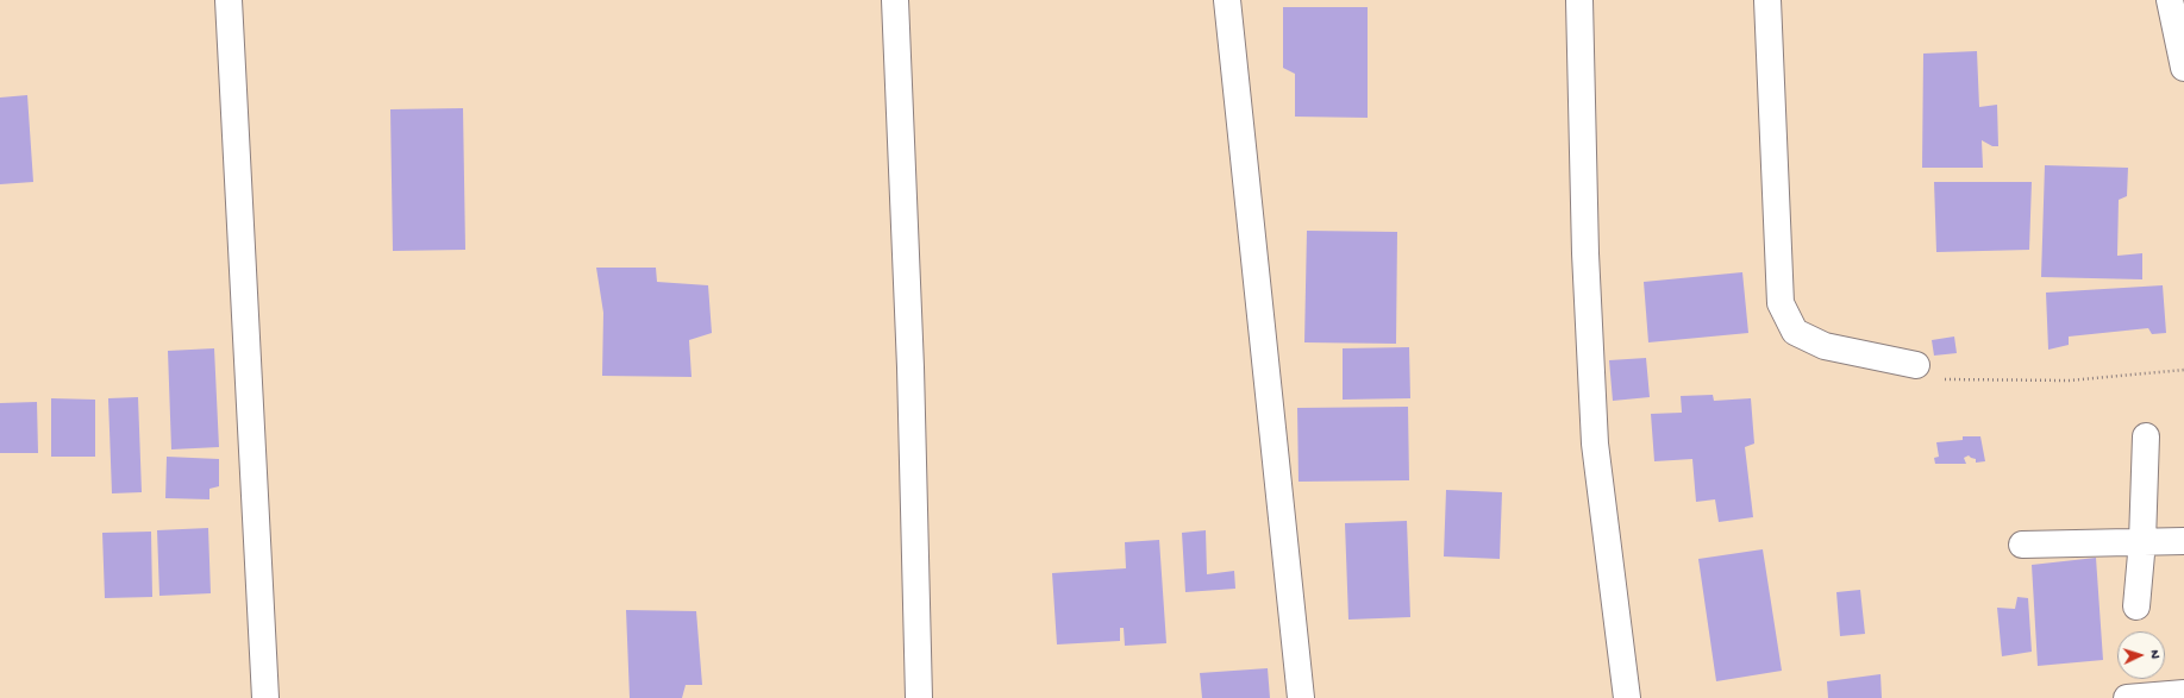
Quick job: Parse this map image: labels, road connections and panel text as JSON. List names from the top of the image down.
{
  "north": "right"
}
